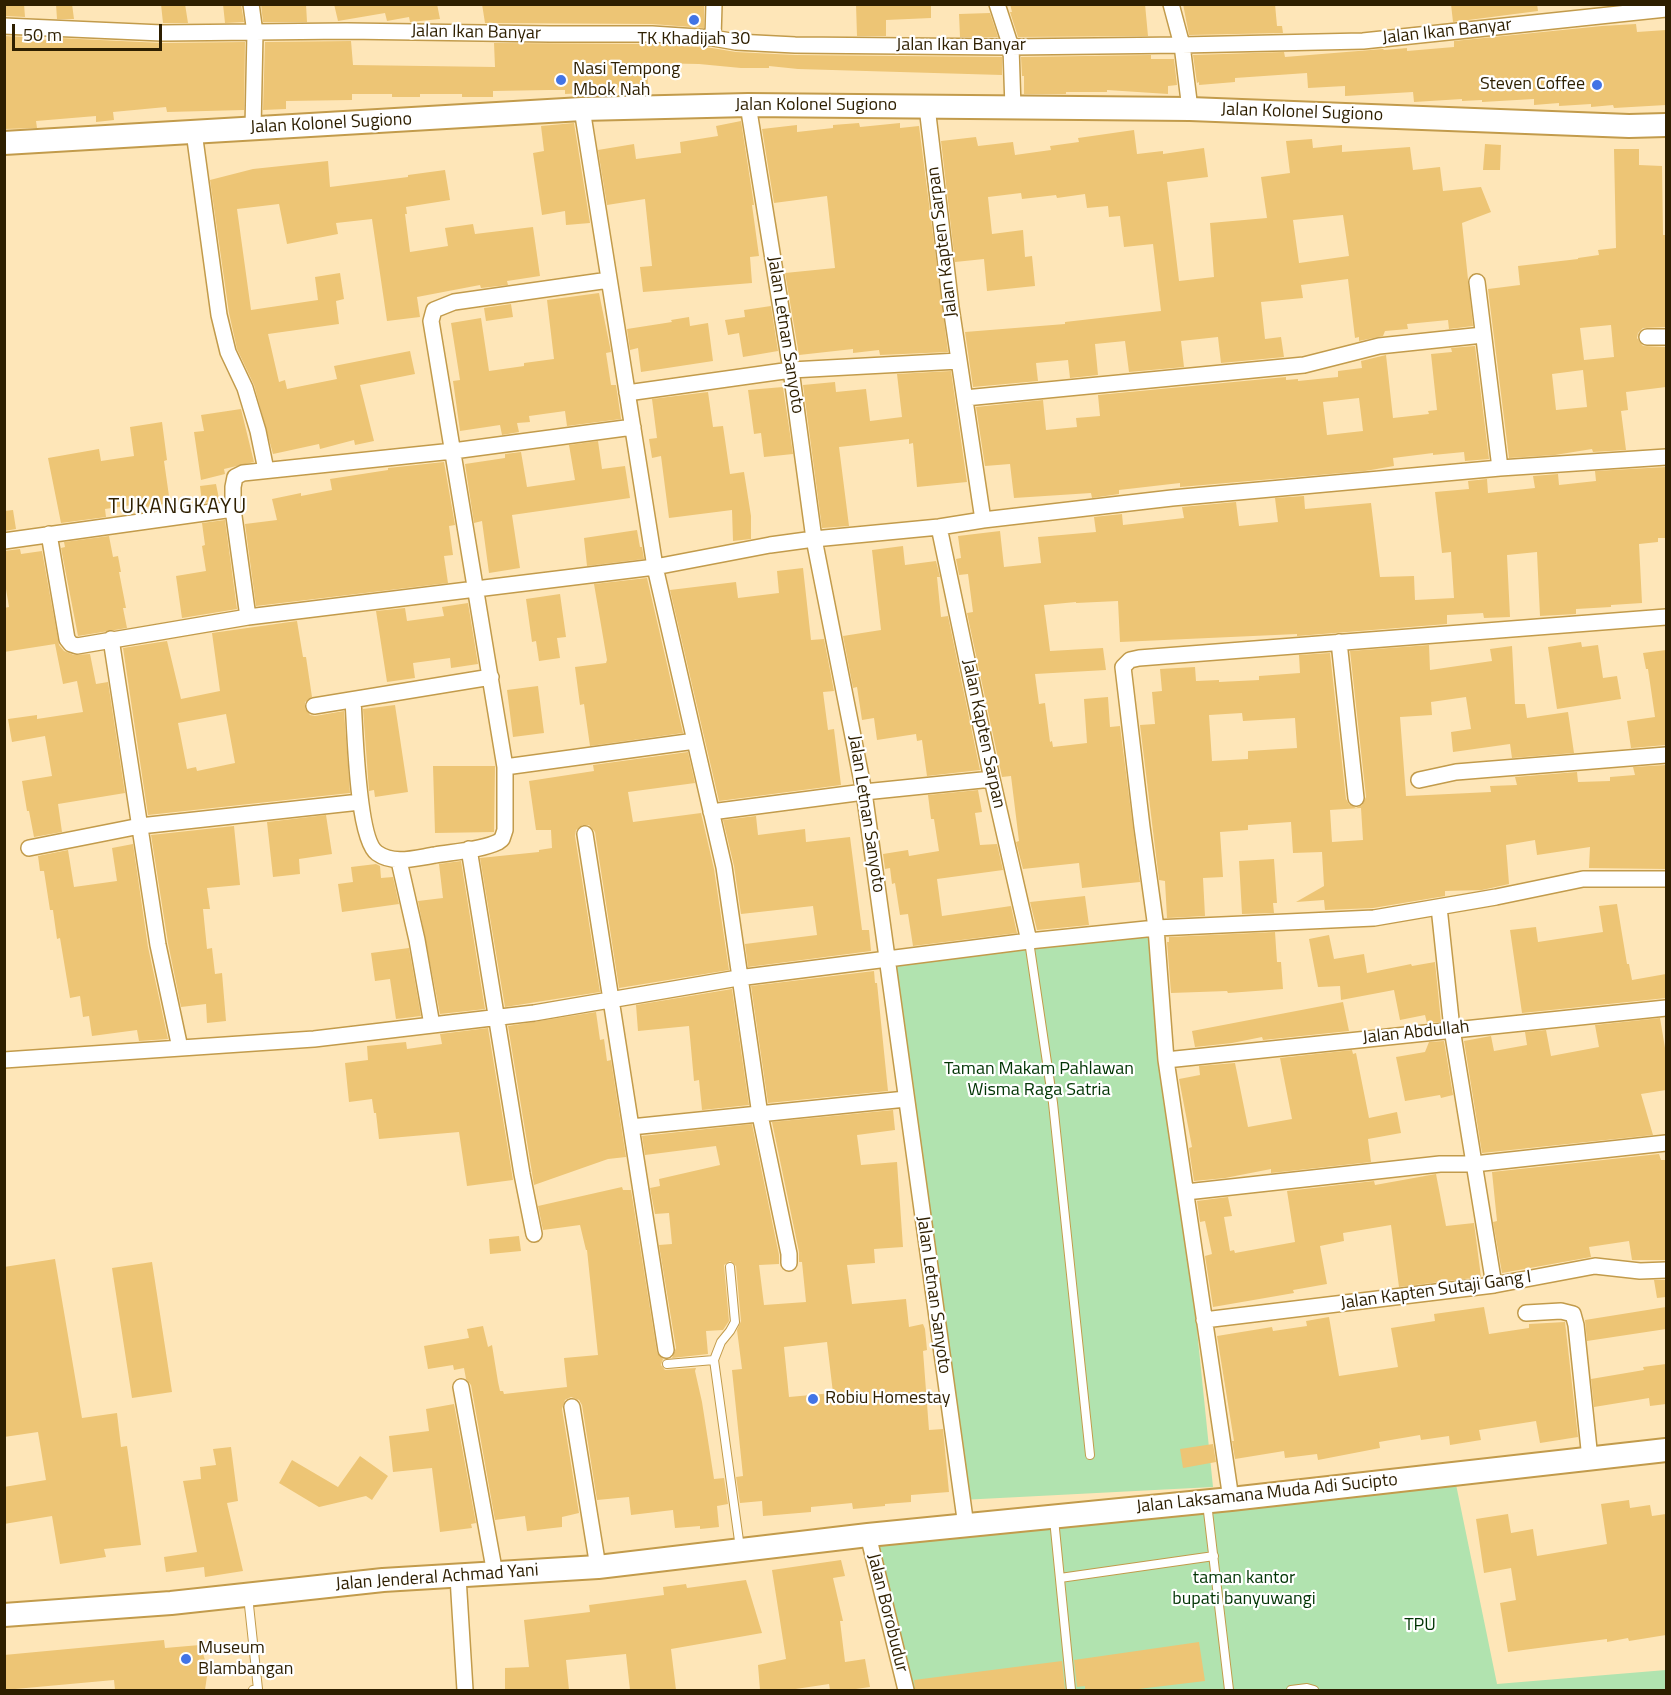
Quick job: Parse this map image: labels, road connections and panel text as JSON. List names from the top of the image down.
{
  "streets": {
    "main road": ["Jalan Kolonel Sugiono", "Jalan Laksamana Muda Adi Sucipto", "Jalan Jenderal Achmad Yani"],
    "street": [
      "Jalan Ikan Banyar",
      "Jalan Kapten Sarpan",
      "Jalan Letnan Sanyoto",
      "Jalan Abdullah",
      "Jalan Kapten Sutaji Gang I",
      "Jalan Borobudur"
    ]
  },
  "crossings": [
    ["Jalan Kolonel Sugiono", "Jalan Kapten Sarpan"],
    ["Jalan Kolonel Sugiono", "Jalan Letnan Sanyoto"],
    ["Jalan Letnan Sanyoto", "Jalan Laksamana Muda Adi Sucipto"],
    ["Jalan Laksamana Muda Adi Sucipto", "Jalan Jenderal Achmad Yani"],
    ["Jalan Laksamana Muda Adi Sucipto", "Jalan Borobudur"],
    ["Jalan Jenderal Achmad Yani", "Jalan Borobudur"]
  ],
  "districts": ["TUKANGKAYU"],
  "parks": ["Taman Makam Pahlawan Wisma Raga Satria", "taman kantor bupati banyuwangi", "TPU"],
  "places": [
    "TK Khadijah 30",
    "Nasi Tempong Mbok Nah",
    "Steven Coffee",
    "Robiu Homestay",
    "Museum Blambangan"
  ],
  "scale_bar": "50 m"
}
